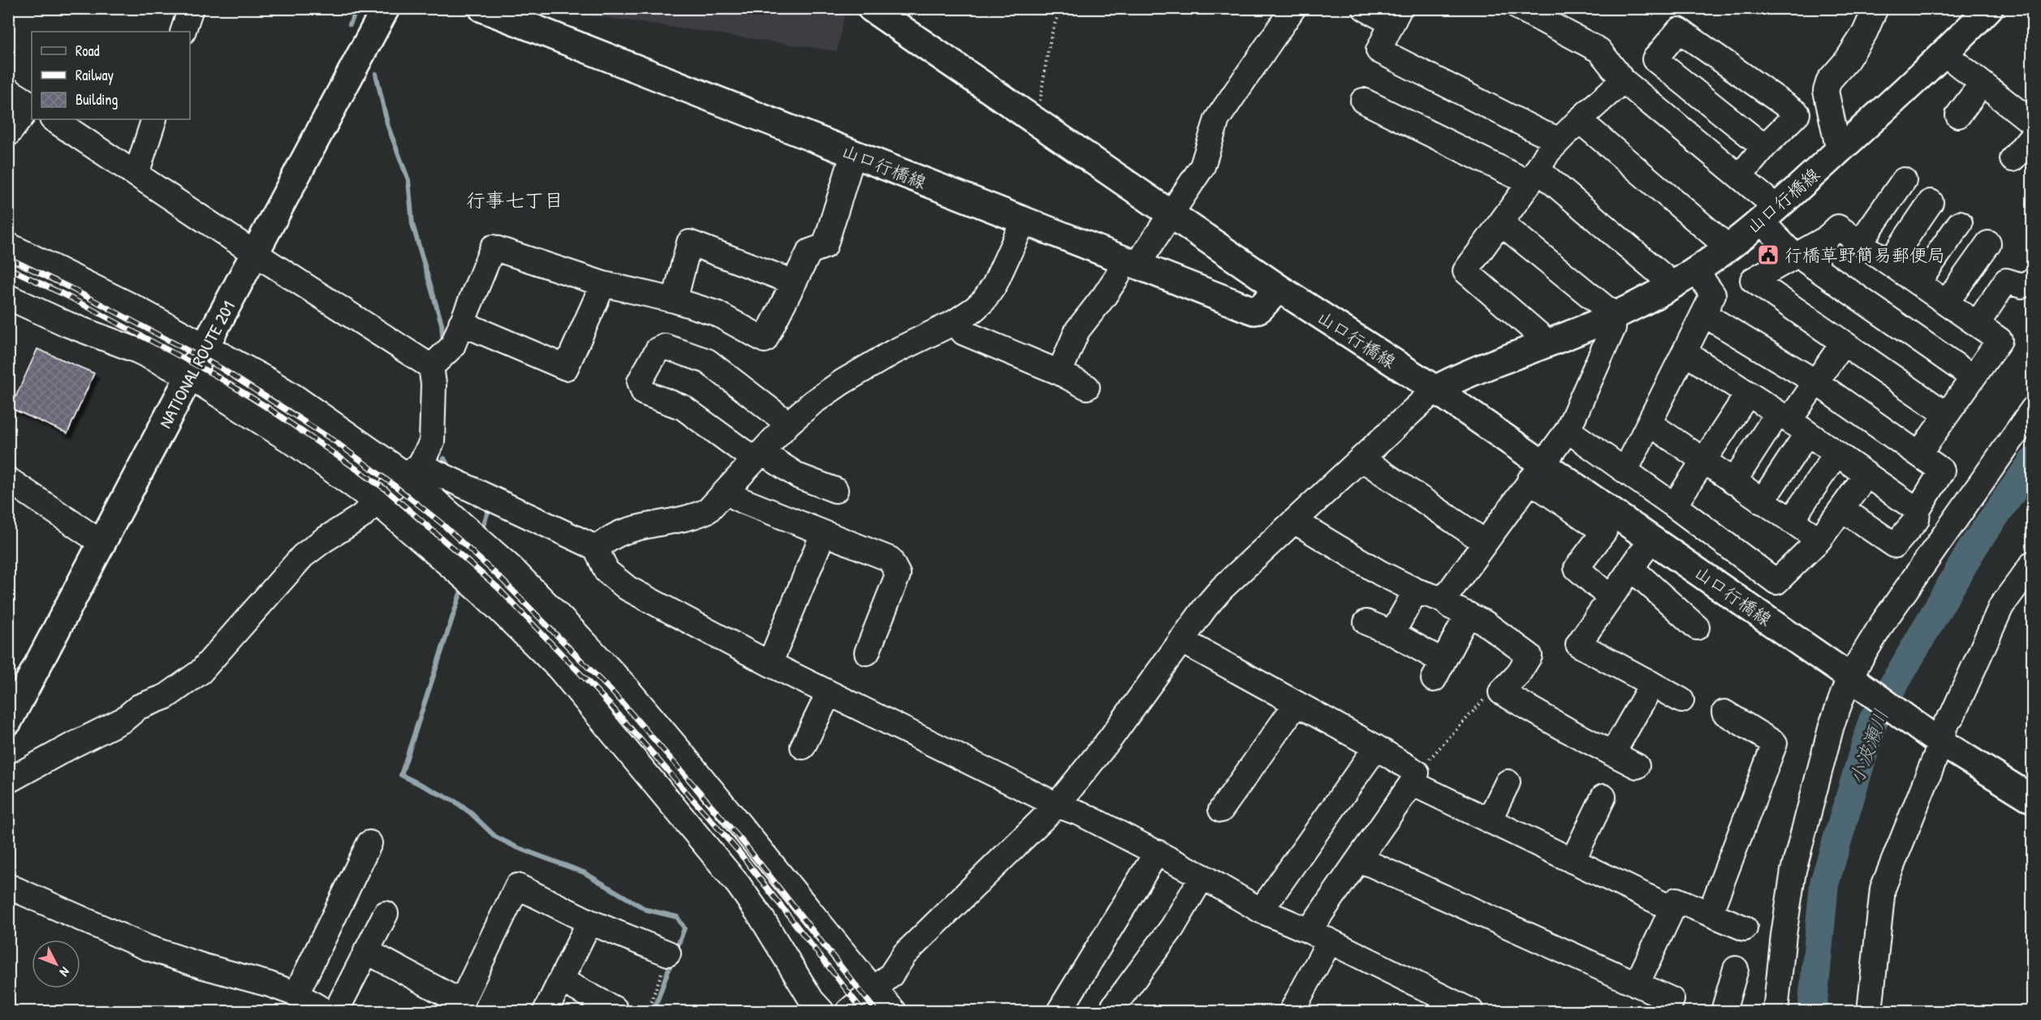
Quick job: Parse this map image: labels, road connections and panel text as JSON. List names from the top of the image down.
{
  "streets": {
    "main road": ["山口行橋線", "NATIONAL ROUTE 201"]
  },
  "districts": ["行事七丁目"],
  "water": ["小波瀬川"],
  "places": {
    "public building": ["行橋草野簡易郵便局"]
  },
  "legend": ["Road", "Railway", "Building"],
  "north": "bottom right"
}
